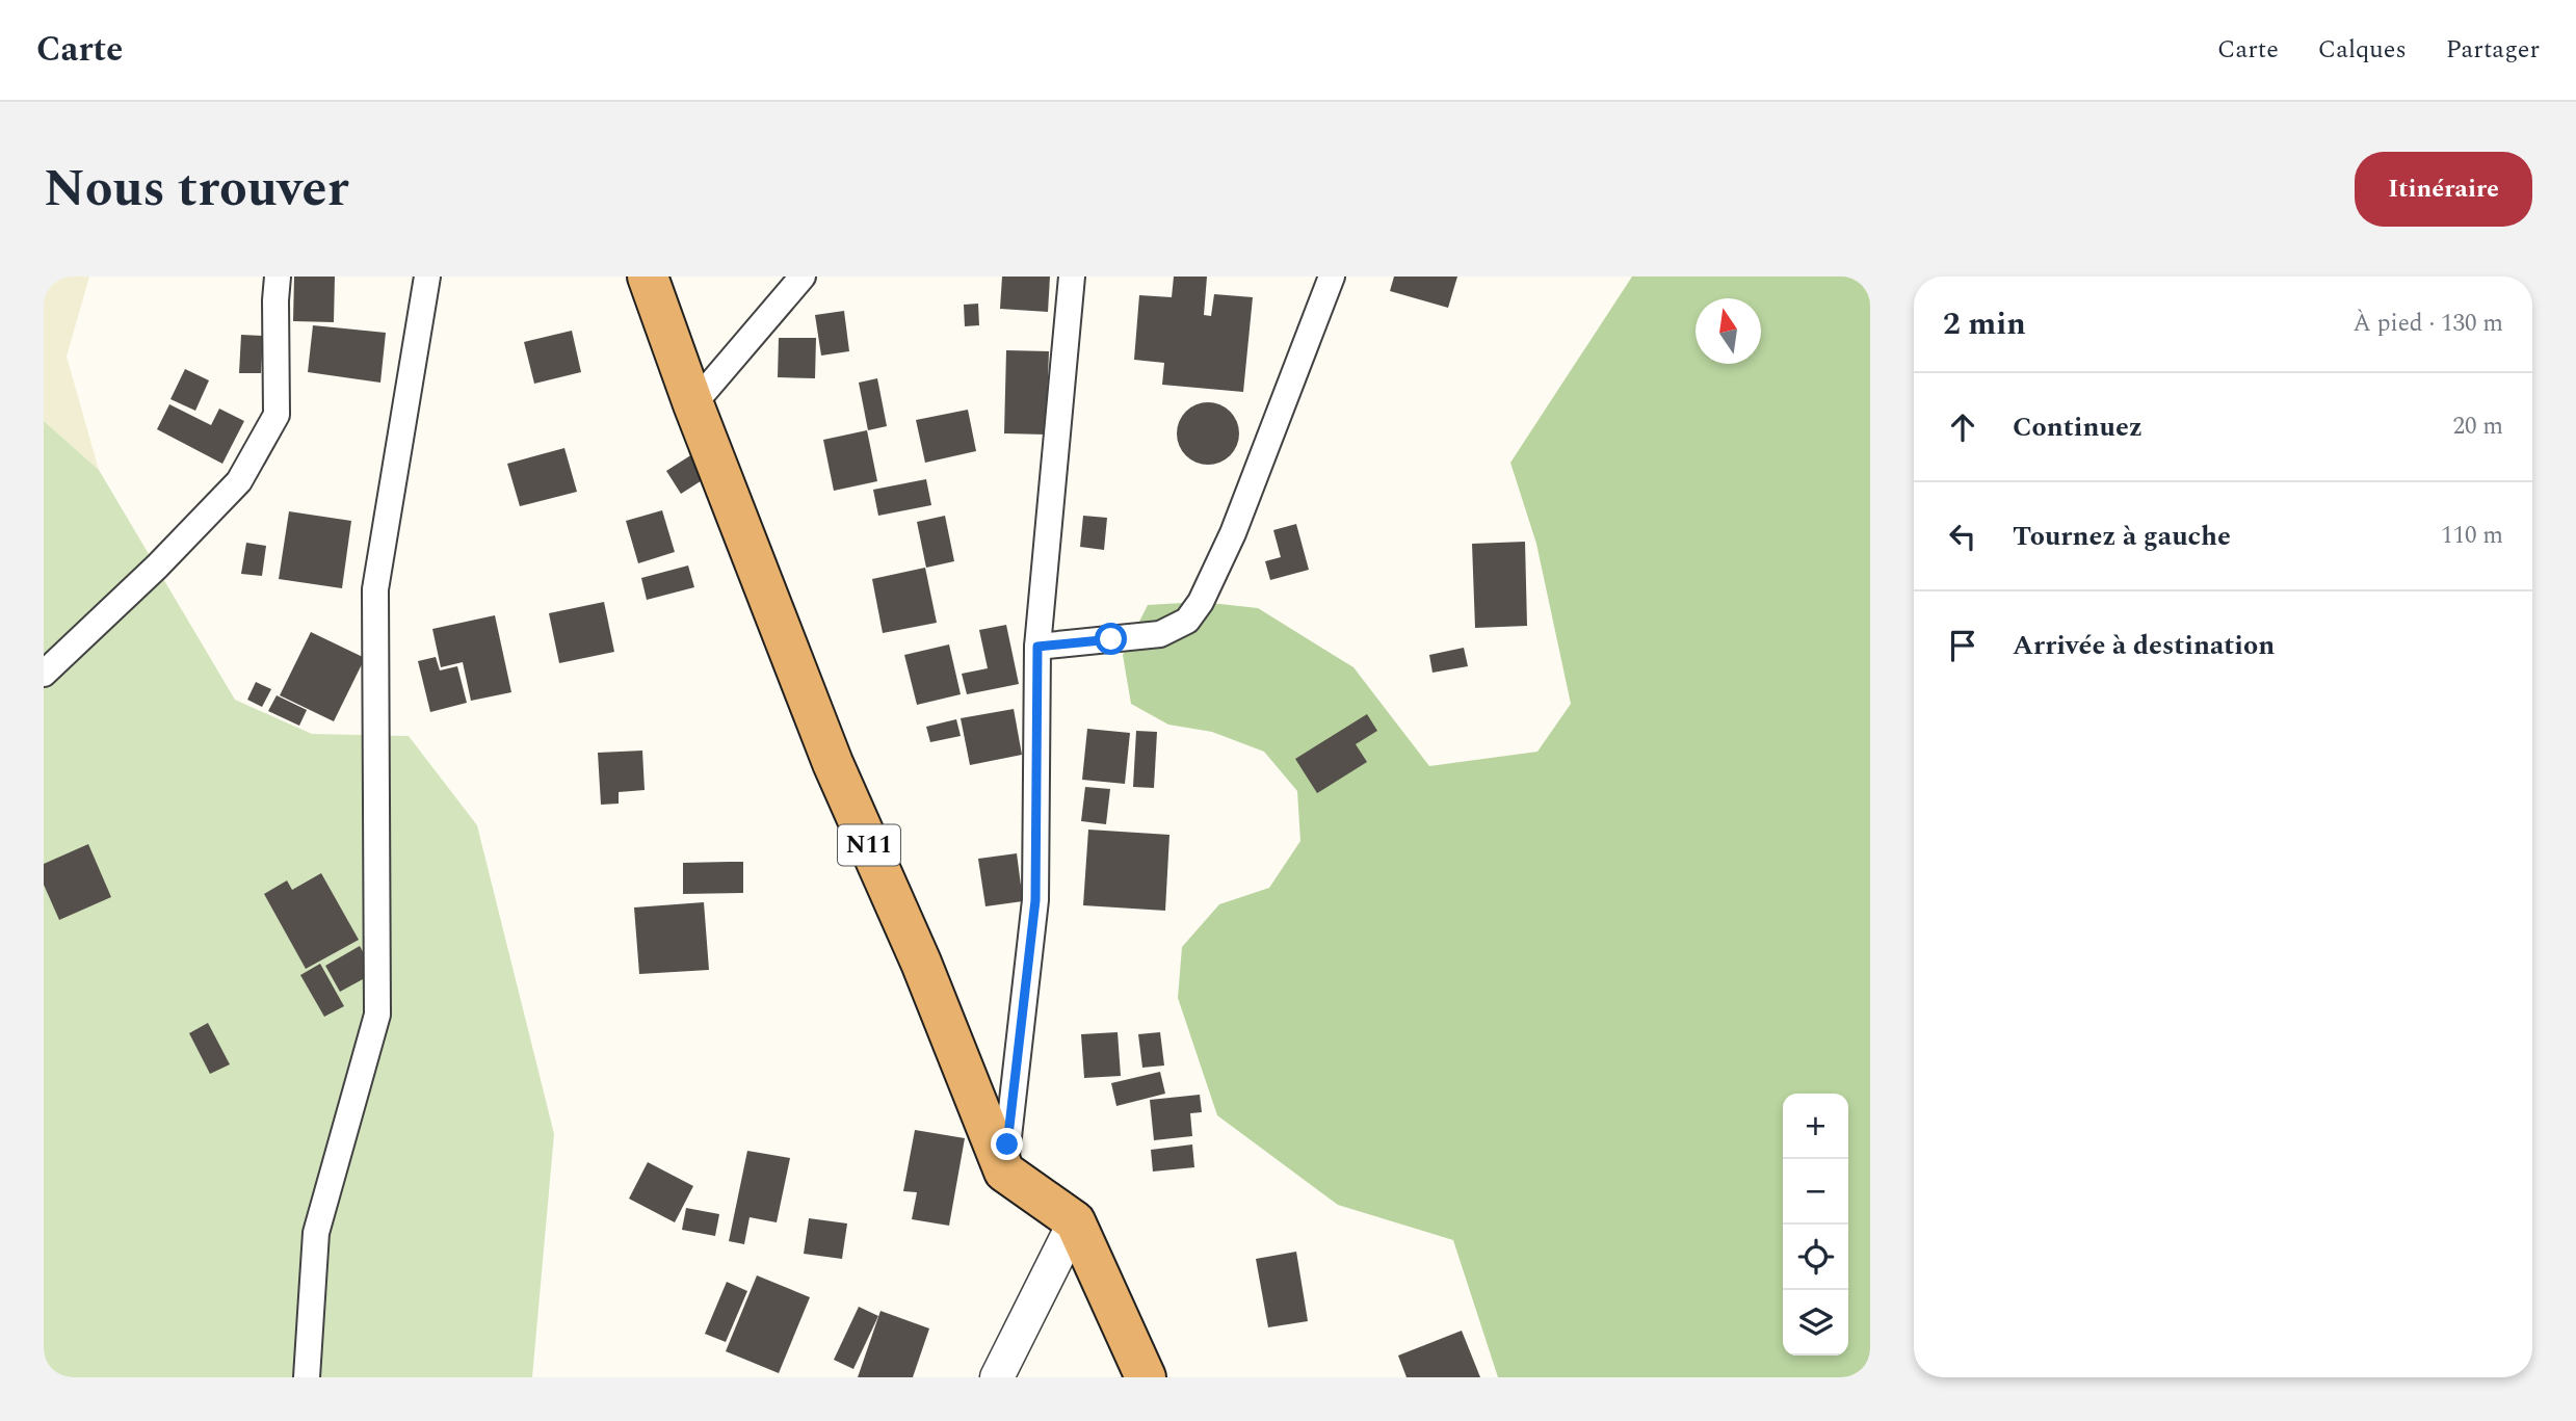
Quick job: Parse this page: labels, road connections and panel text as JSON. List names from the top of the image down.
{
  "streets": {
    "highway": ["N11"]
  },
  "north": "top",
  "page": {
    "header": "Carte",
    "nav": ["Carte", "Calques", "Partager"],
    "title": "Nous trouver",
    "buttons": "Itinéraire",
    "heading": ["2 min", "À pied · 130 m"],
    "list": [
      ["Continuez", "20 m"],
      ["Tournez à gauche", "110 m"],
      "Arrivée à destination"
    ],
    "map_buttons": ["+", "−"]
  }
}
